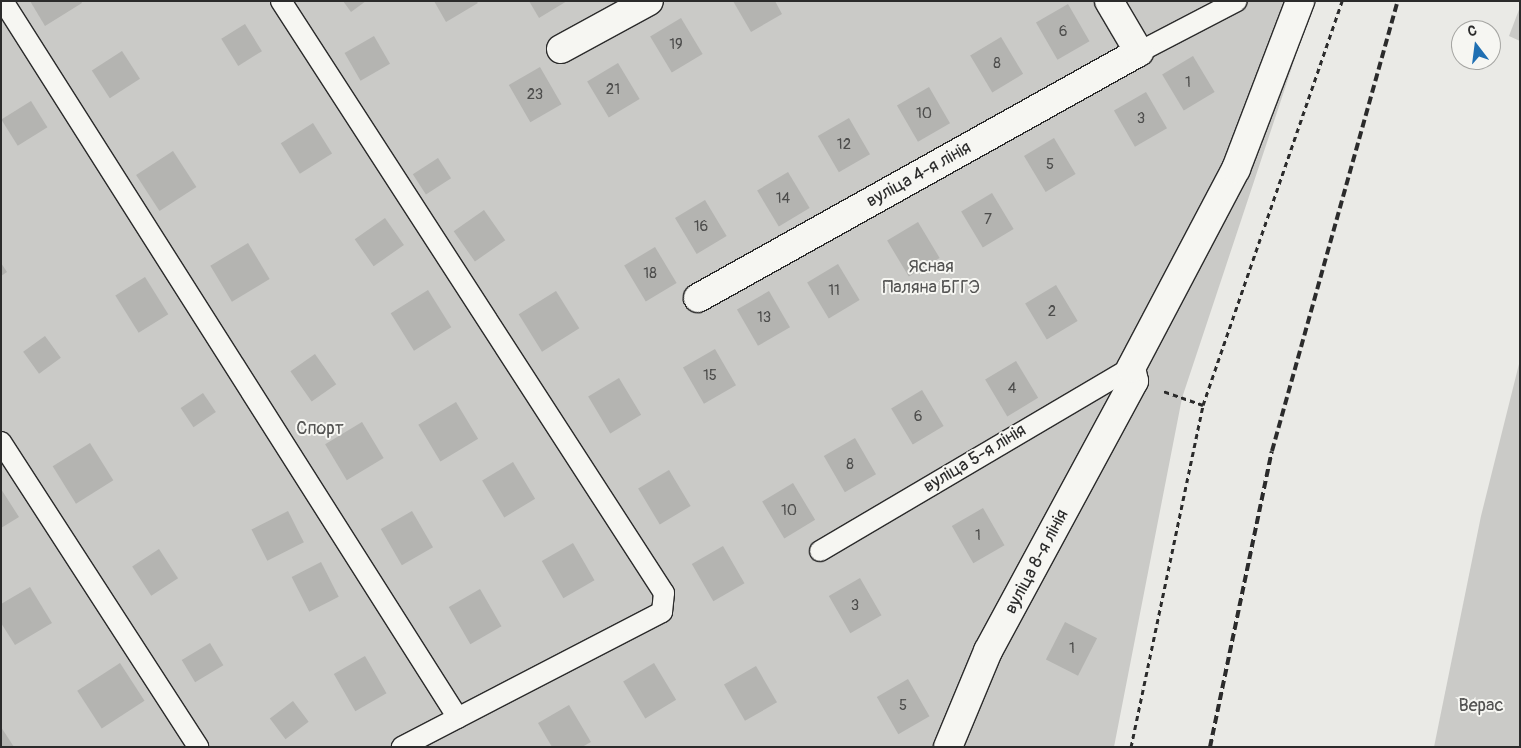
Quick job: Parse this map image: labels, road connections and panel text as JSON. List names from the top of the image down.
{
  "streets": {
    "street": ["вуліца 4-я лінія", "вуліца 8-я лінія"],
    "lane": ["вуліца 5-я лінія"]
  },
  "crossings": [
    ["вуліца 5-я лінія", "вуліца 8-я лінія"]
  ],
  "parks": ["Ясная Паляна БГГЭ", "Спорт", "Верас"],
  "house_numbers": [
    "6",
    "19",
    "8",
    "1",
    "21",
    "23",
    "10",
    "3",
    "12",
    "5",
    "14",
    "7",
    "16",
    "18",
    "11",
    "2",
    "13",
    "15",
    "4",
    "6",
    "8",
    "10",
    "1",
    "3",
    "1",
    "5"
  ],
  "north": "top"
}
